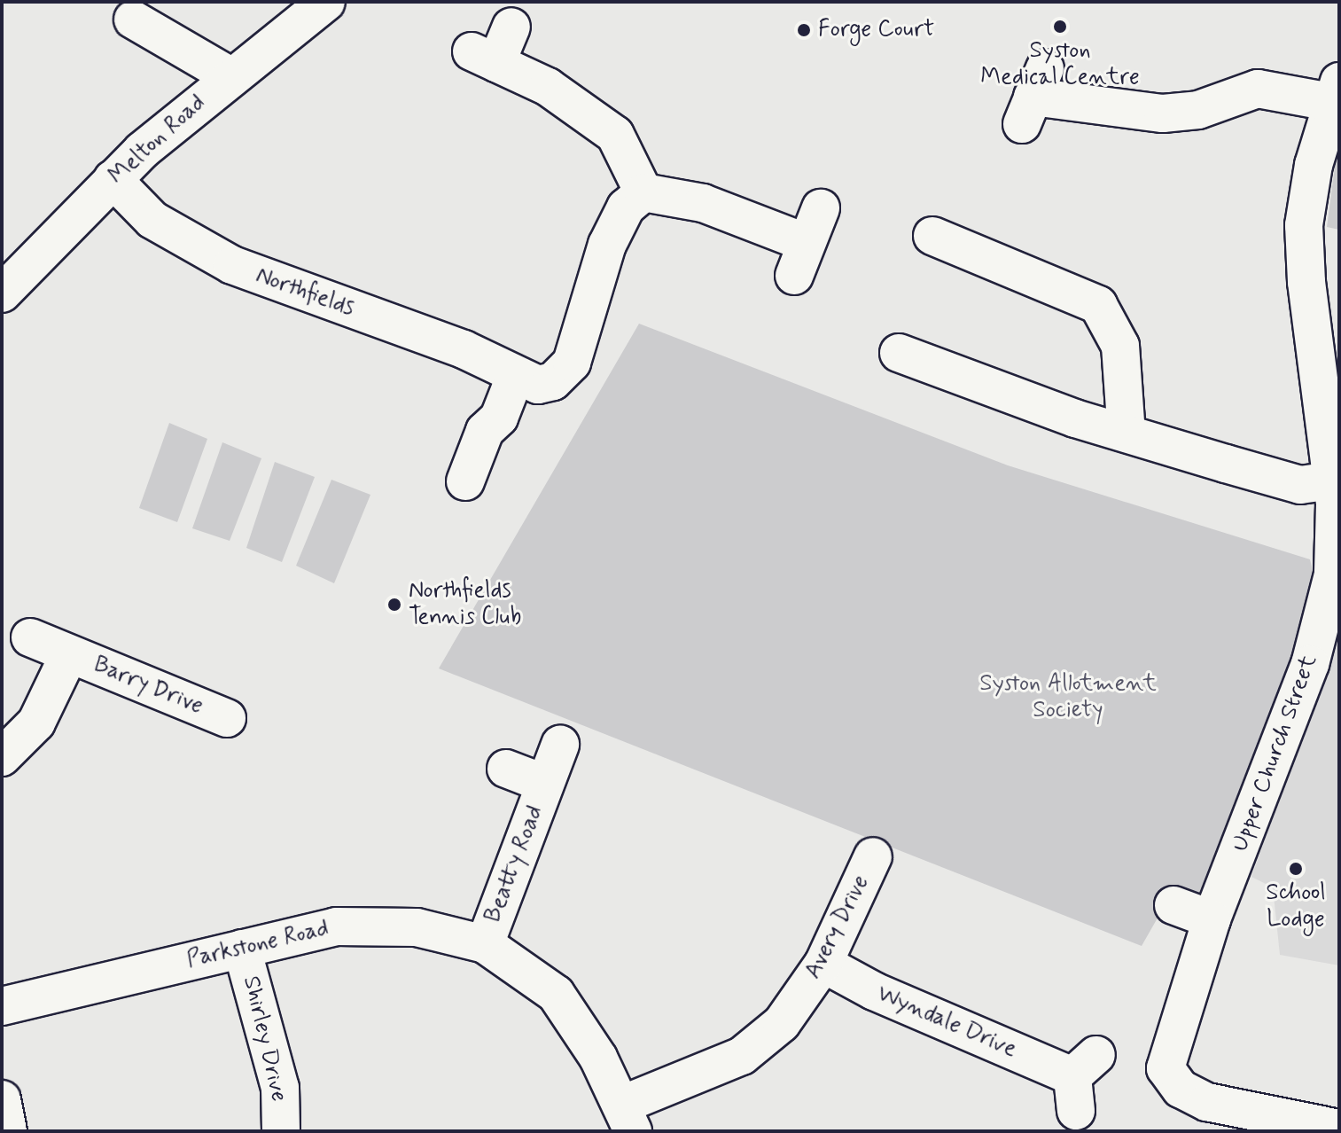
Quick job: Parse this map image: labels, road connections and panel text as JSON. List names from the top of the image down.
{
  "streets": {
    "street": [
      "Melton Road",
      "Northfields",
      "Barry Drive",
      "Upper Church Street",
      "Beatty Road",
      "Avery Drive",
      "Parkstone Road",
      "Wyndale Drive",
      "Shirley Drive"
    ]
  },
  "crossings": [
    ["Melton Road", "Northfields"],
    ["Beatty Road", "Parkstone Road"],
    ["Avery Drive", "Parkstone Road"],
    ["Avery Drive", "Wyndale Drive"],
    ["Parkstone Road", "Shirley Drive"]
  ],
  "parks": ["Syston Allotment Society"],
  "places": [
    "Syston Medical Centre",
    "Forge Court",
    "Northfields Tennis Club",
    "School Lodge"
  ]
}
